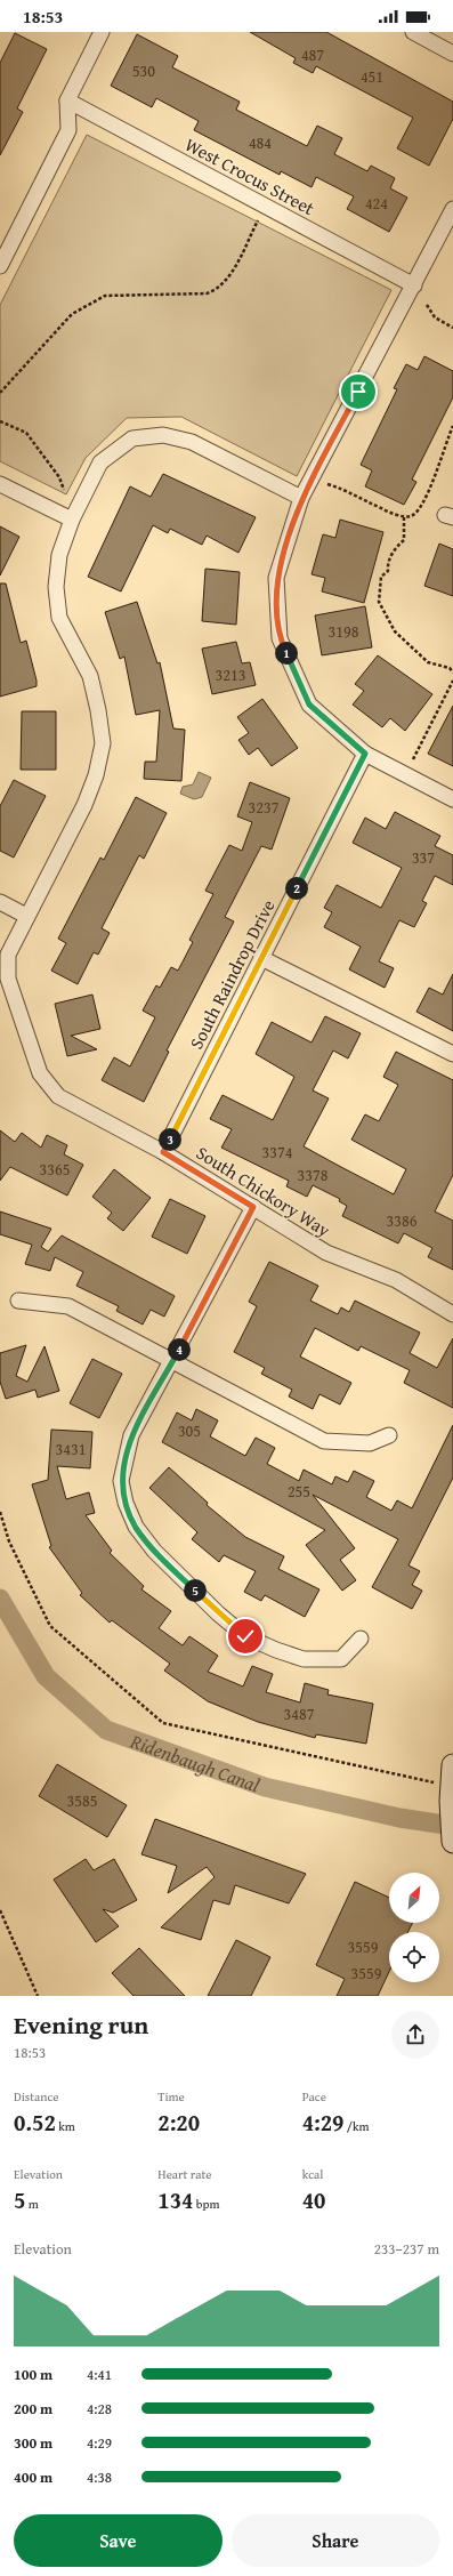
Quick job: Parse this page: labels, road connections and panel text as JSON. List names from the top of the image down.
{
  "streets": {
    "street": ["West Crocus Street", "South Raindrop Drive", "South Chickory Way"]
  },
  "crossings": [
    ["South Raindrop Drive", "South Chickory Way"]
  ],
  "water": ["Ridenbaugh Canal"],
  "house_numbers": [
    "487",
    "530",
    "451",
    "484",
    "424",
    "3198",
    "3213",
    "3237",
    "337",
    "3374",
    "3365",
    "3378",
    "3386",
    "305",
    "3431",
    "255",
    "3487",
    "3585",
    "3559",
    "3559"
  ],
  "north": "top right",
  "page": {
    "status": "18:53",
    "pins": [
      "1",
      "2",
      "3",
      "4",
      "5"
    ],
    "heading": ["Evening run", "18:53"],
    "stats": [
      ["Distance", "0.52 km"],
      ["Time", "2:20"],
      ["Pace", "4:29 /km"],
      ["Elevation", "5 m"],
      ["Heart rate", "134 bpm"],
      ["kcal", "40"]
    ],
    "chart": ["Elevation", "233–237 m"],
    "list": [
      {
        "name": "100 m",
        "note": "4:41"
      },
      {
        "name": "200 m",
        "note": "4:28"
      },
      {
        "name": "300 m",
        "note": "4:29"
      },
      {
        "name": "400 m",
        "note": "4:38"
      }
    ],
    "buttons": ["Save", "Share"]
  }
}
